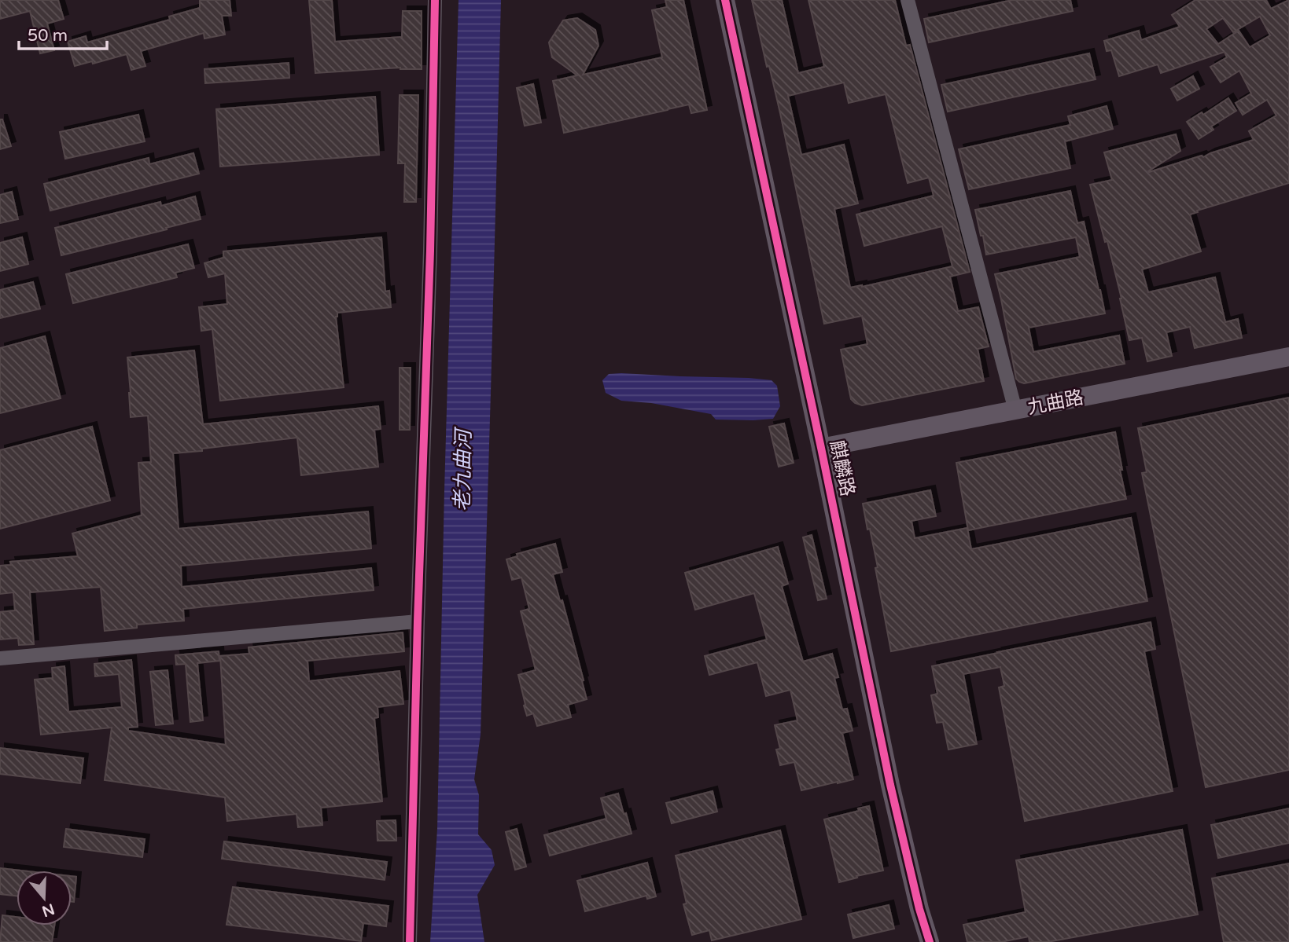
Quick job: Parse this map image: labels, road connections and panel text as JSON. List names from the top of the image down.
{
  "streets": {
    "street": ["九曲路", "麒麟路"]
  },
  "crossings": [
    ["九曲路", "麒麟路"]
  ],
  "water": ["老九曲河"],
  "scale_bar": "50 m",
  "north": "bottom"
}
